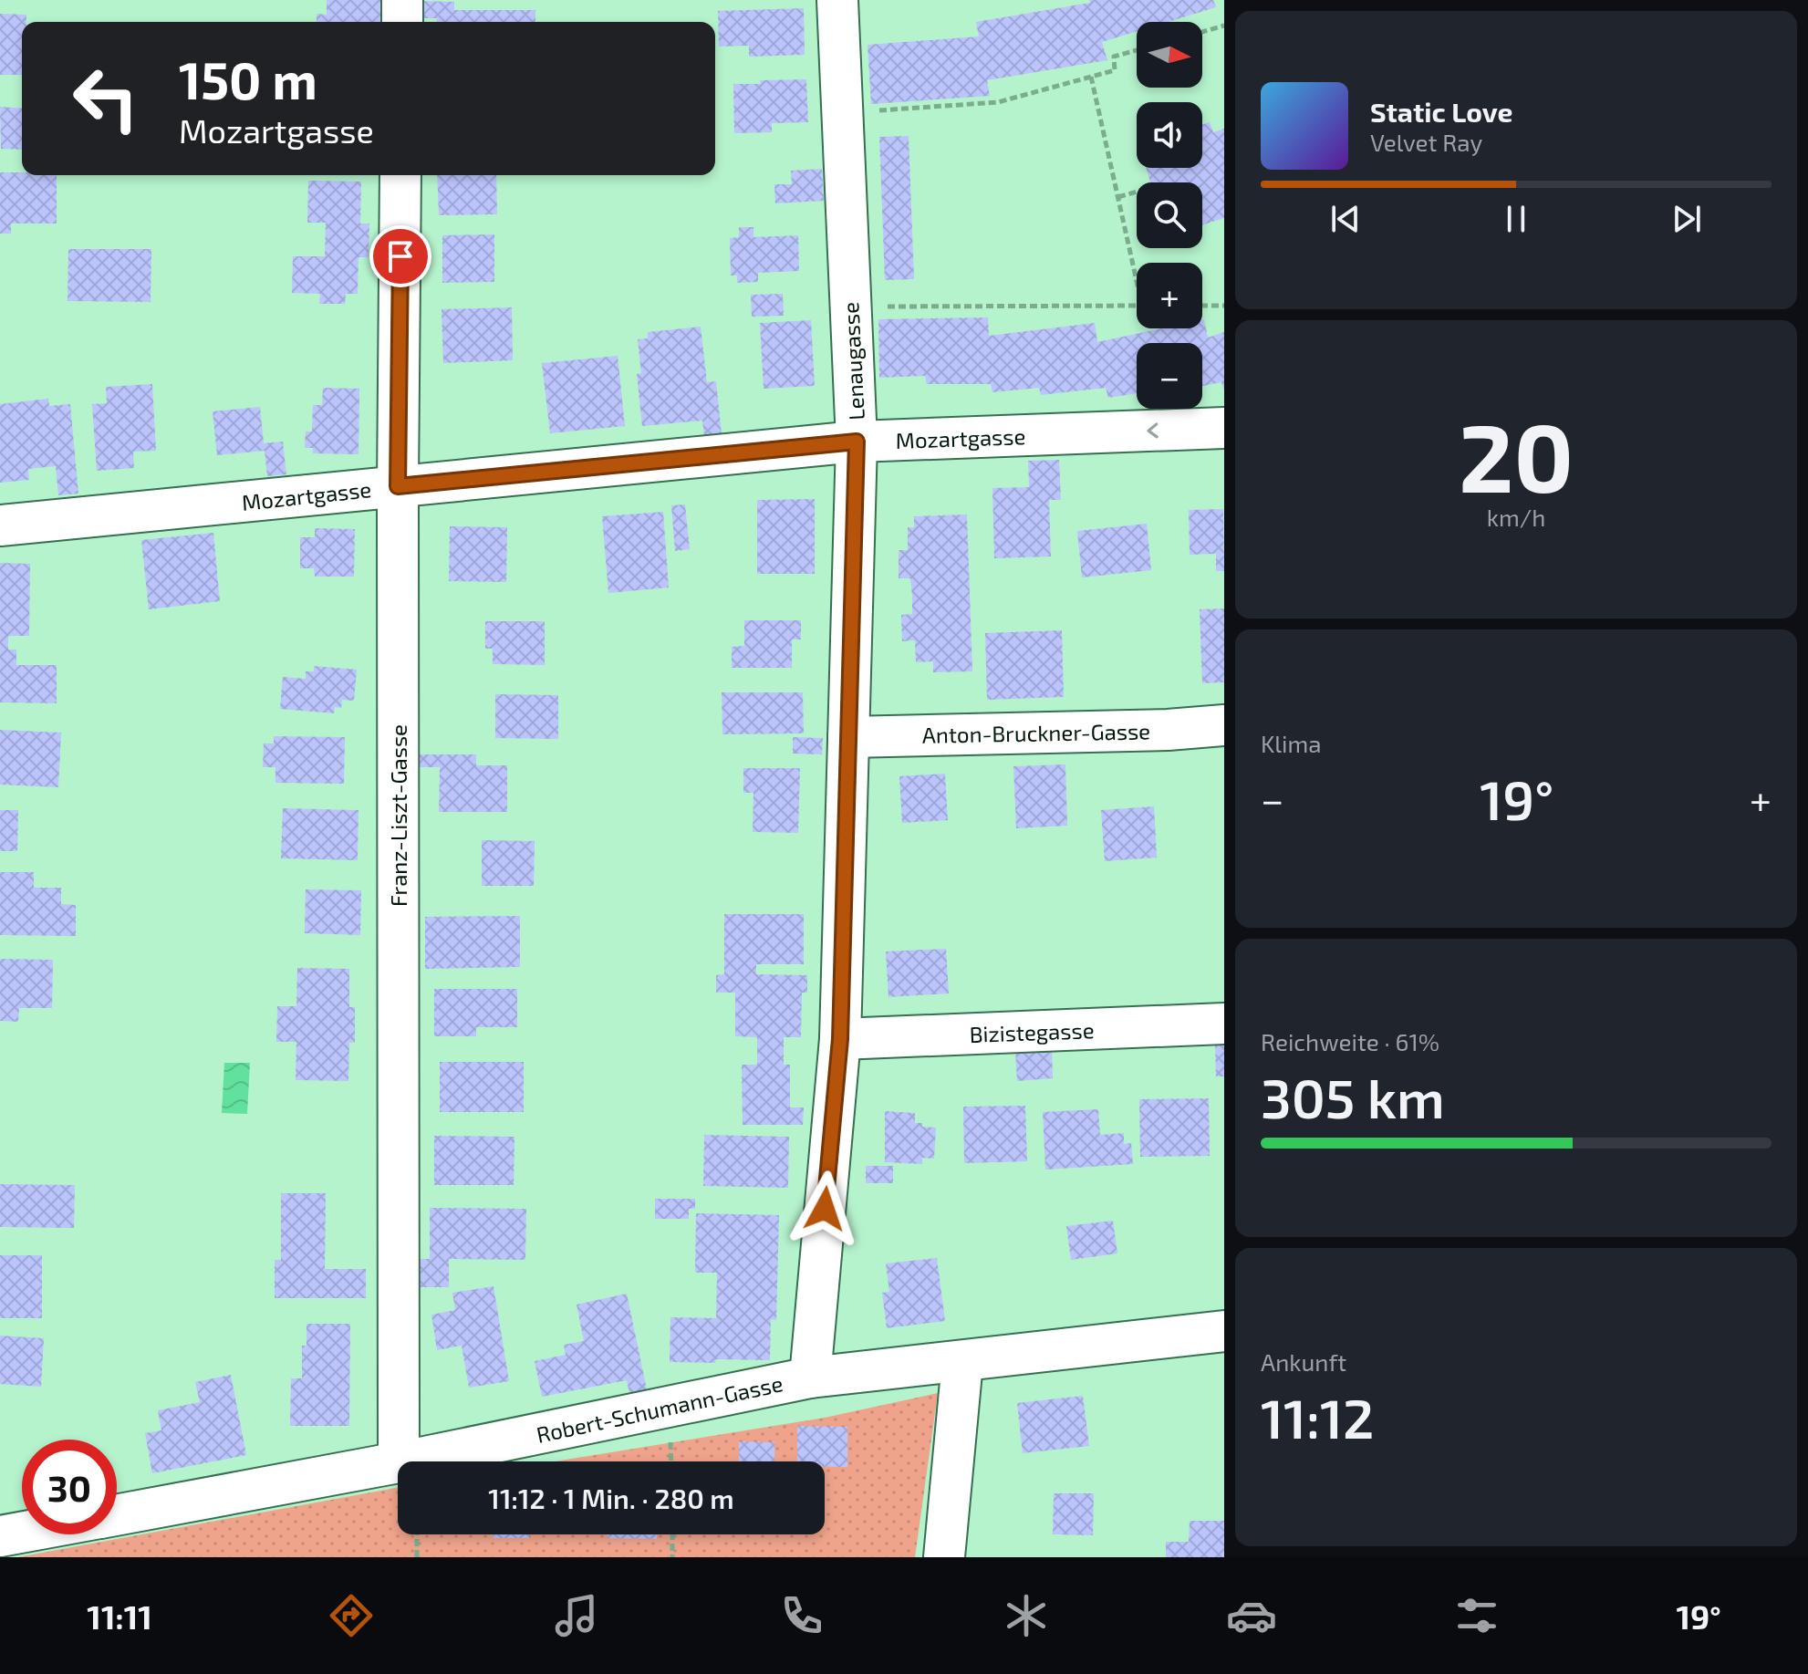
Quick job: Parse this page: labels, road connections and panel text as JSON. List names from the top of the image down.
{
  "streets": {
    "street": [
      "Lenaugasse",
      "Mozartgasse",
      "Anton-Bruckner-Gasse",
      "Franz-Liszt-Gasse",
      "Bizistegasse",
      "Robert-Schumann-Gasse"
    ]
  },
  "crossings": [
    ["Lenaugasse", "Mozartgasse"],
    ["Lenaugasse", "Anton-Bruckner-Gasse"],
    ["Lenaugasse", "Bizistegasse"],
    ["Lenaugasse", "Robert-Schumann-Gasse"],
    ["Mozartgasse", "Franz-Liszt-Gasse"]
  ],
  "north": "right",
  "page": {
    "map_buttons": ["+", "−"],
    "turn": ["150 m", "Mozartgasse"],
    "song": ["Static Love", "Velvet Ray"],
    "tile": [
      ["20", "km/h"],
      "Klima",
      ["Reichweite · 61%", "305 km"],
      ["Ankunft", "11:12"]
    ],
    "heat": ["−", "19°", "+"],
    "limit": "30",
    "trip": "11:12 · 1 Min. · 280 m",
    "tabs": ["11:11", "19°"]
  }
}
